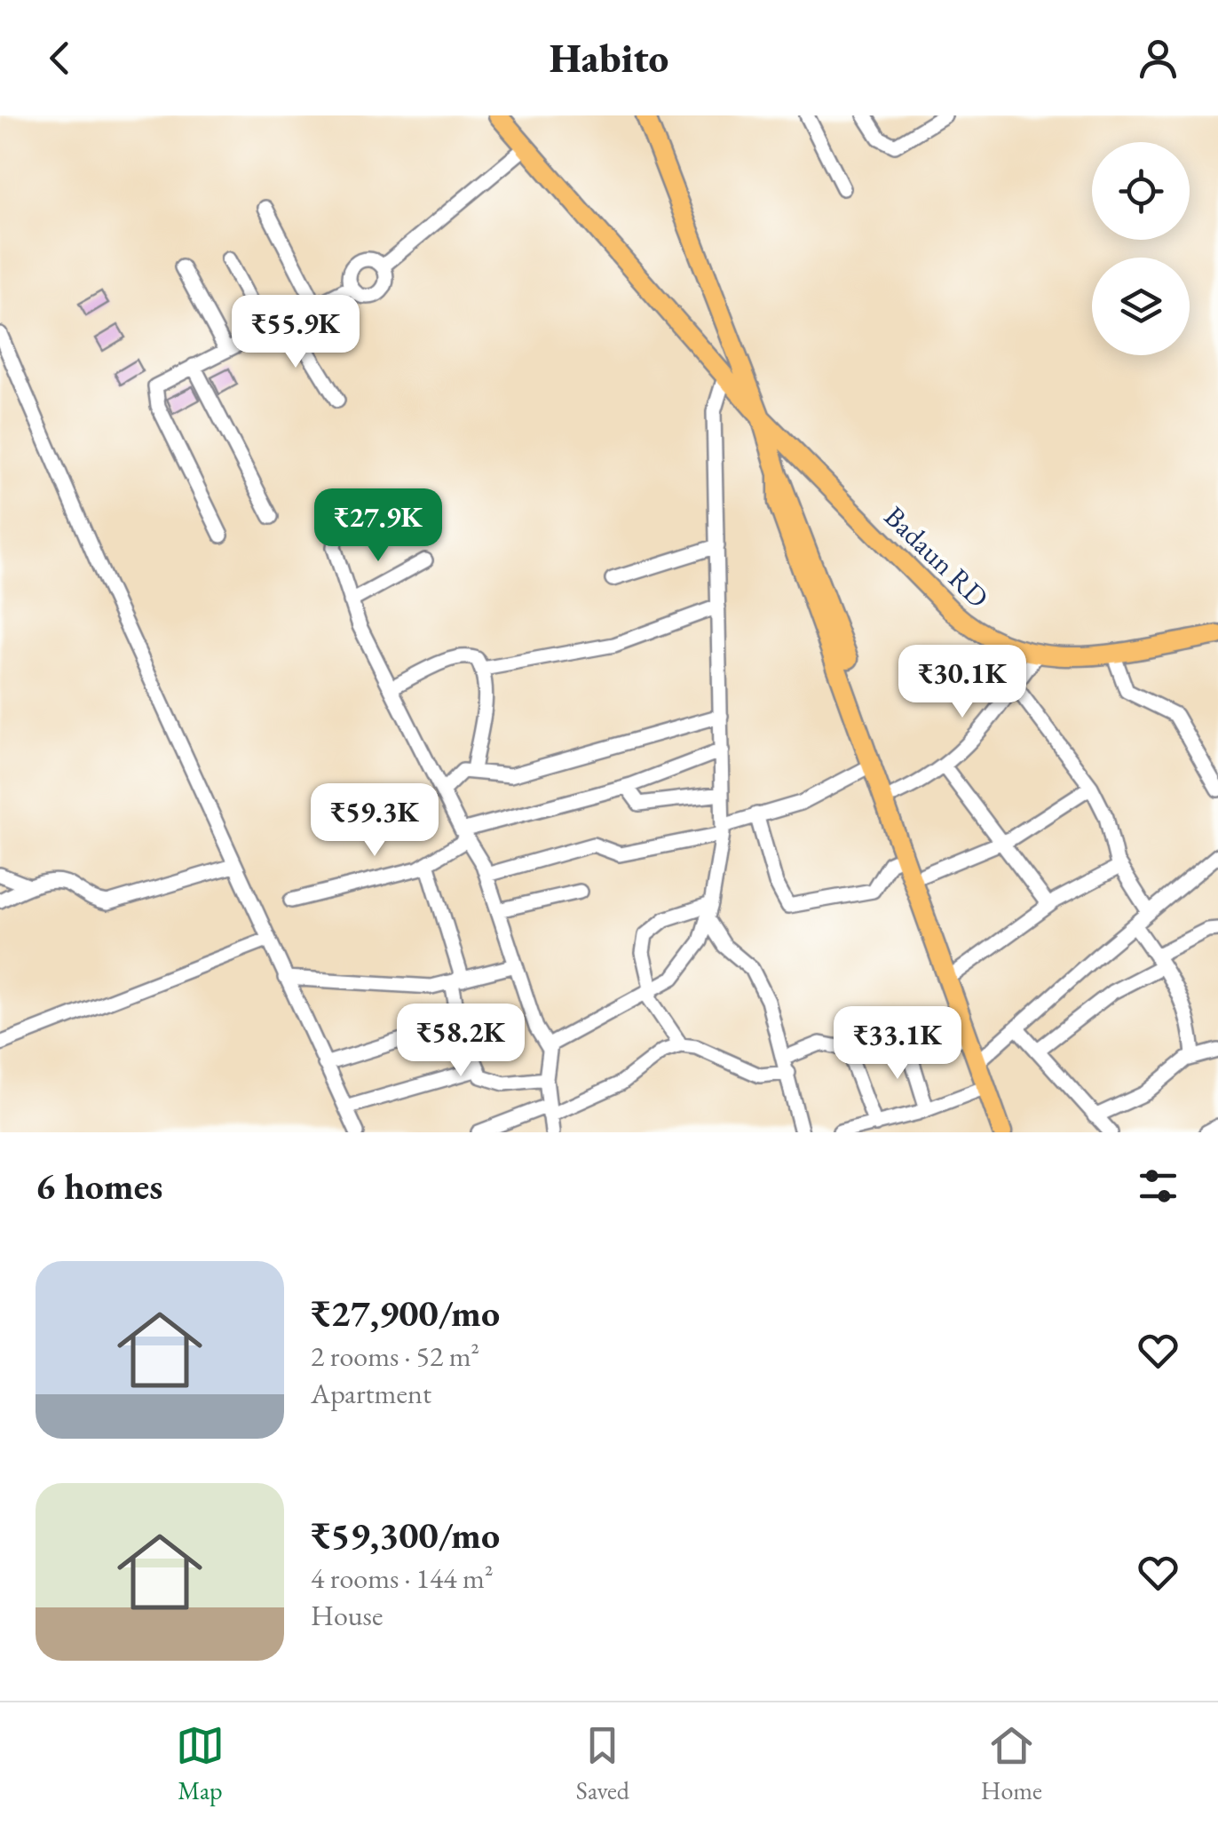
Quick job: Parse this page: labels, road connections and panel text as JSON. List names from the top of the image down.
{
  "streets": {
    "main road": ["Badaun RD"]
  },
  "page": {
    "header": "Habito",
    "price": [
      "₹55.9K",
      "₹27.9K",
      "₹30.1K",
      "₹59.3K",
      "₹58.2K",
      "₹33.1K"
    ],
    "heading": "6 homes",
    "list": [
      {
        "name": "₹27,900/mo",
        "note": "2 rooms · 52 m² · Apartment"
      },
      {
        "name": "₹59,300/mo",
        "note": "4 rooms · 144 m² · House"
      }
    ],
    "tabs": ["Map", "Saved", "Home"]
  }
}
